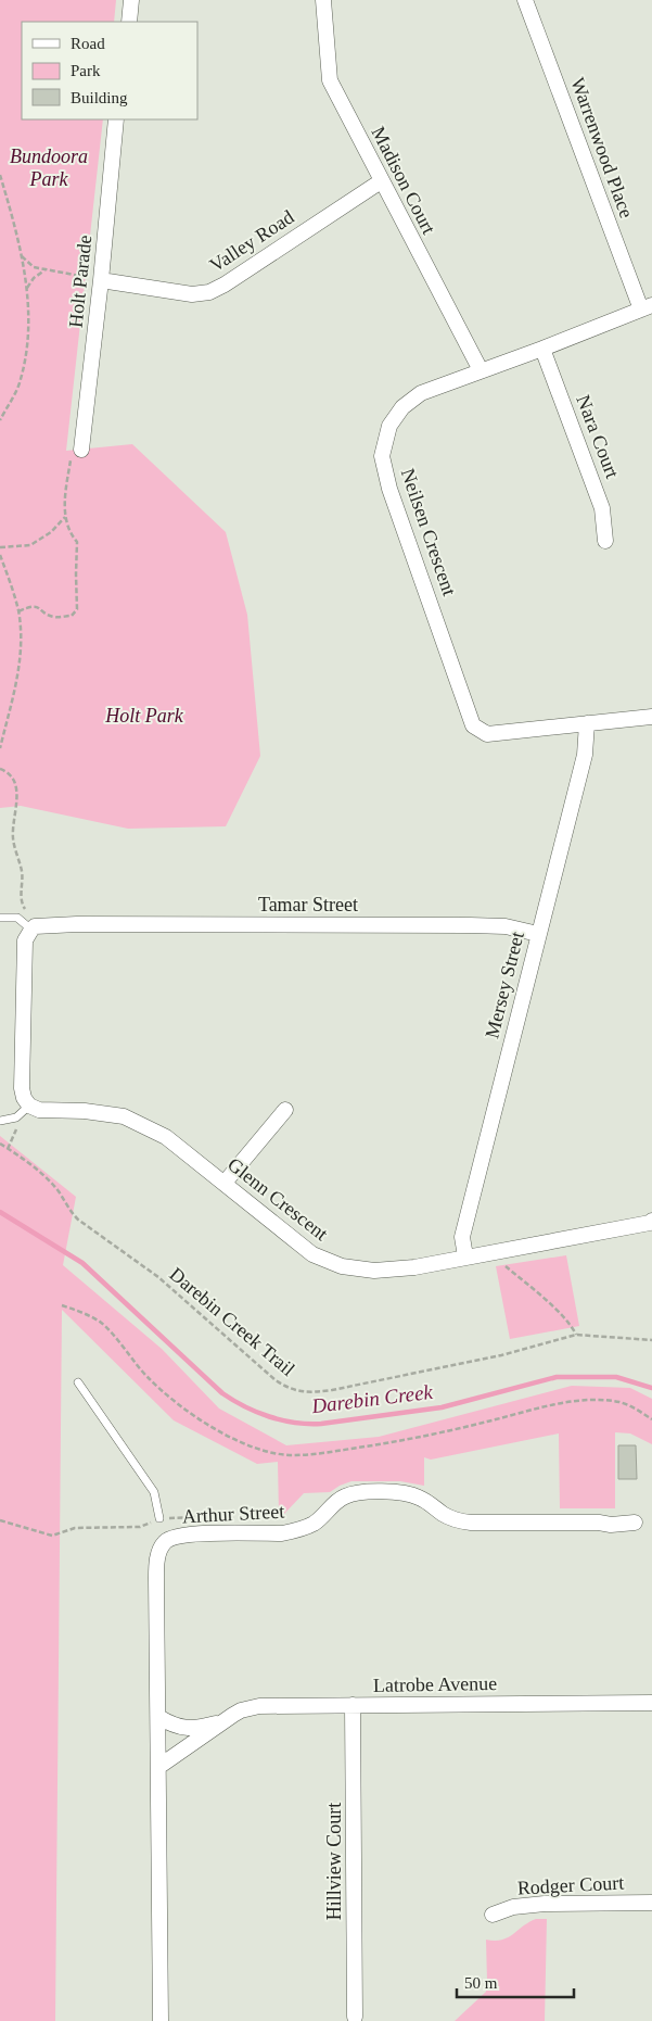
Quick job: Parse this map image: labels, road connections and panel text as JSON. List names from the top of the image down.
{
  "streets": {
    "street": [
      "Warrenwood Place",
      "Madison Court",
      "Valley Road",
      "Holt Parade",
      "Nara Court",
      "Neilsen Crescent",
      "Tamar Street",
      "Mersey Street",
      "Glenn Crescent",
      "Arthur Street",
      "Latrobe Avenue",
      "Hillview Court",
      "Rodger Court"
    ],
    "path": ["Darebin Creek Trail"]
  },
  "crossings": [
    ["Warrenwood Place", "Neilsen Crescent"],
    ["Madison Court", "Valley Road"],
    ["Madison Court", "Neilsen Crescent"],
    ["Valley Road", "Holt Parade"],
    ["Nara Court", "Neilsen Crescent"],
    ["Neilsen Crescent", "Mersey Street"],
    ["Tamar Street", "Mersey Street"],
    ["Mersey Street", "Glenn Crescent"],
    ["Arthur Street", "Latrobe Avenue"],
    ["Latrobe Avenue", "Hillview Court"]
  ],
  "water": ["Darebin Creek"],
  "parks": ["Bundoora Park", "Holt Park"],
  "legend": ["Road", "Park", "Building"],
  "scale_bar": "50 m"
}
